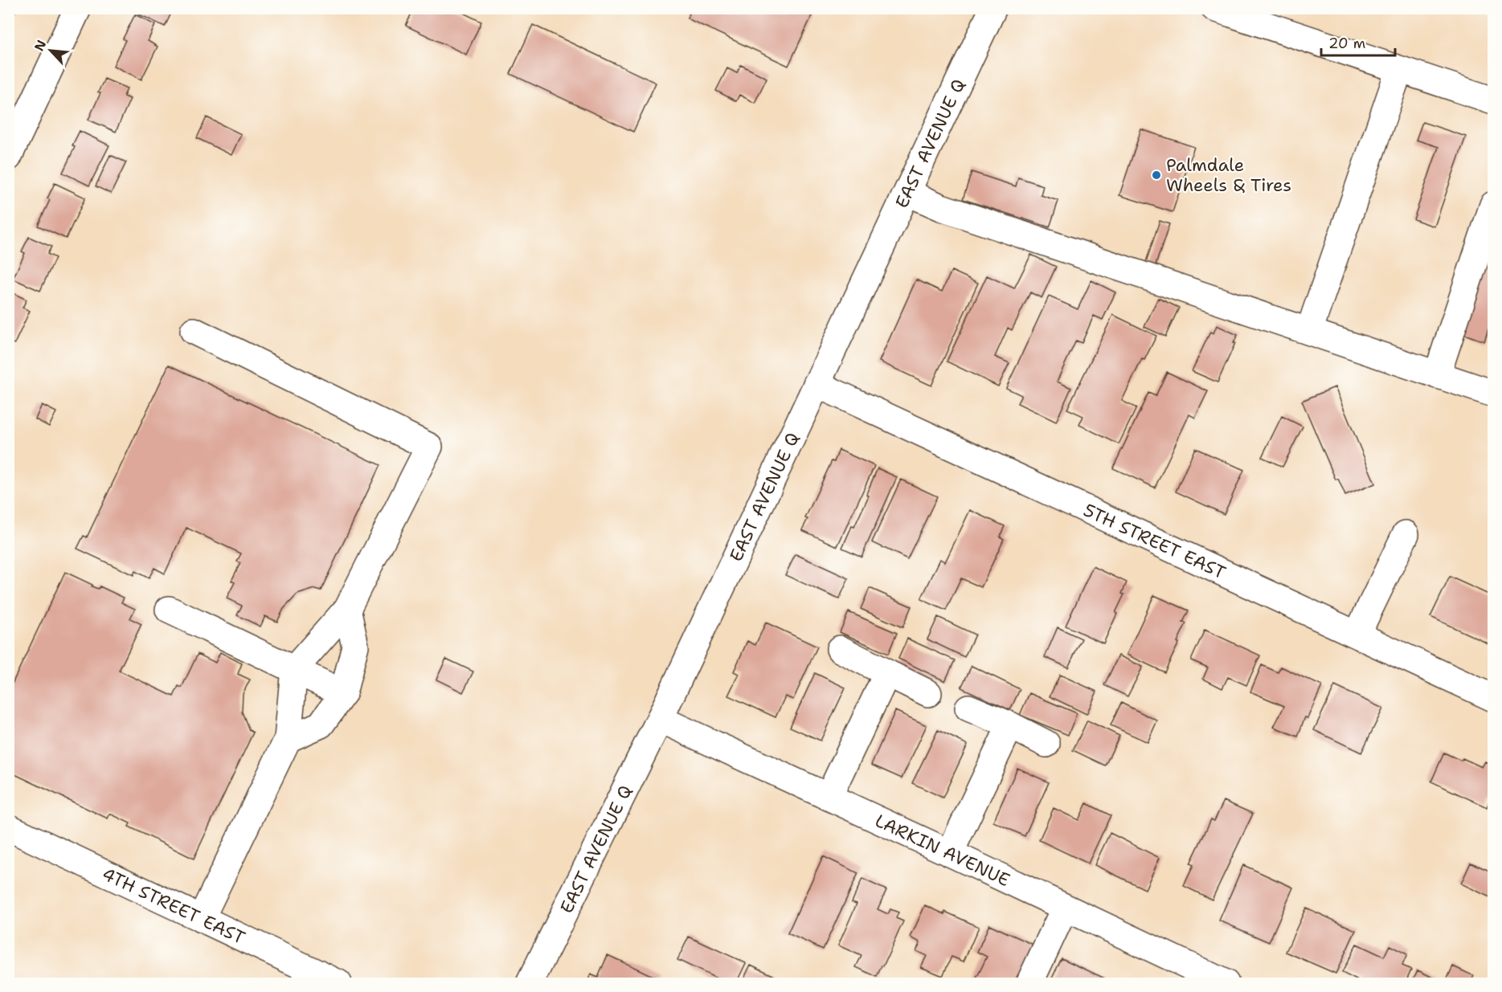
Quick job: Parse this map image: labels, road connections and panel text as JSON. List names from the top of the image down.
{
  "streets": {
    "street": [
      "EAST AVENUE Q",
      "5TH STREET EAST",
      "LARKIN AVENUE",
      "4TH STREET EAST"
    ]
  },
  "crossings": [
    ["EAST AVENUE Q", "5TH STREET EAST"],
    ["EAST AVENUE Q", "LARKIN AVENUE"]
  ],
  "places": ["Palmdale Wheels & Tires"],
  "scale_bar": "20 m",
  "north": "top left"
}
